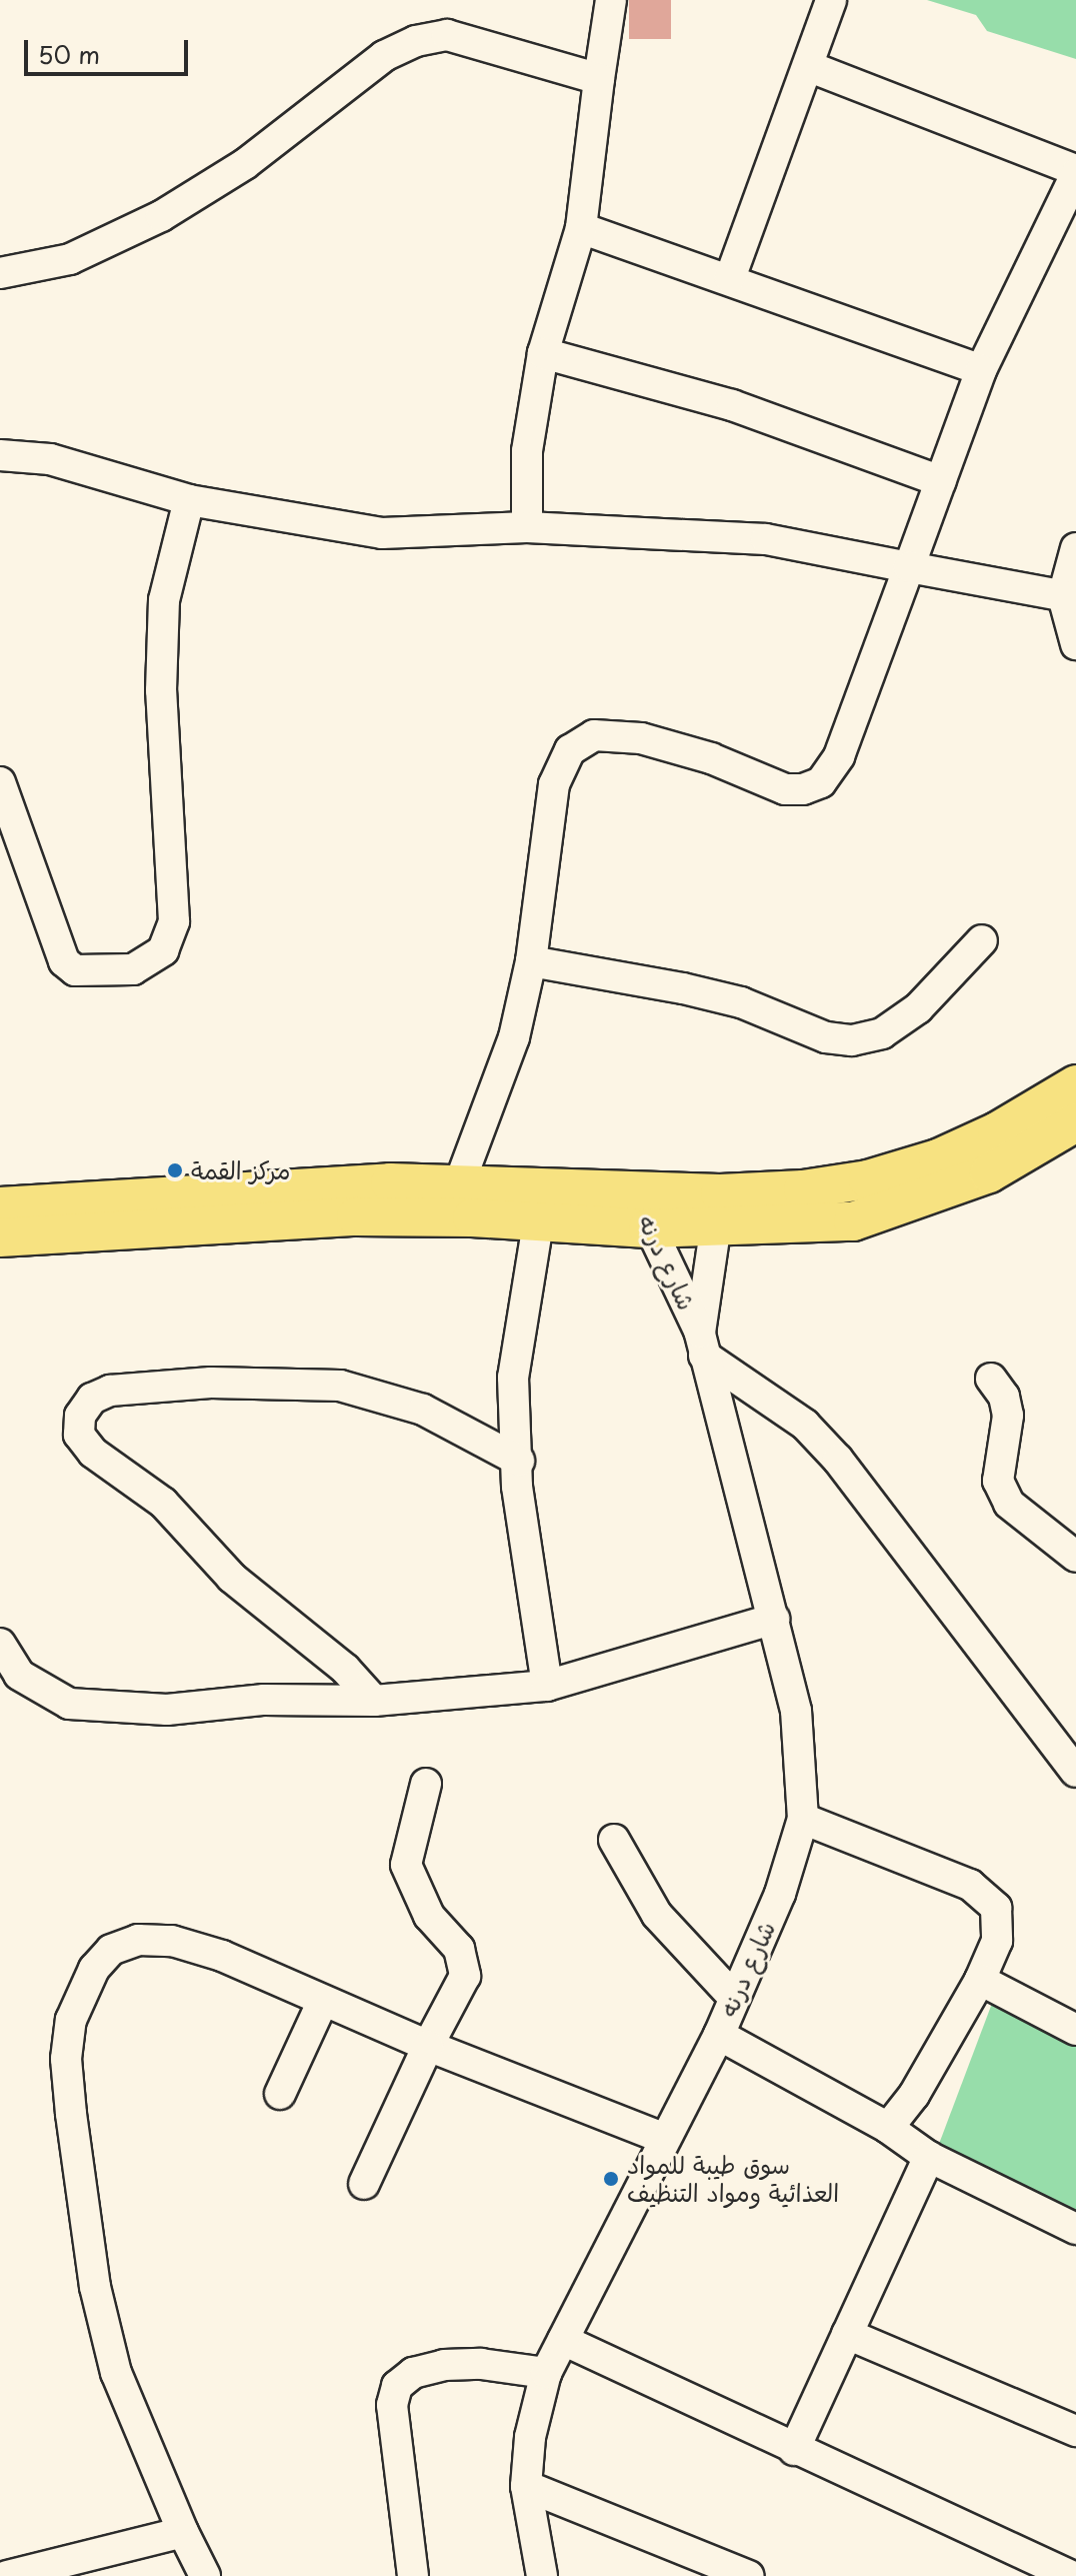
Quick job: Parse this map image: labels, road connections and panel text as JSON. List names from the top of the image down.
{
  "streets": {
    "street": ["شارع درنه"]
  },
  "places": ["مركز القمة", "سوق طيبة للمواد العذائية ومواد التنظيف"],
  "scale_bar": "50 m"
}
